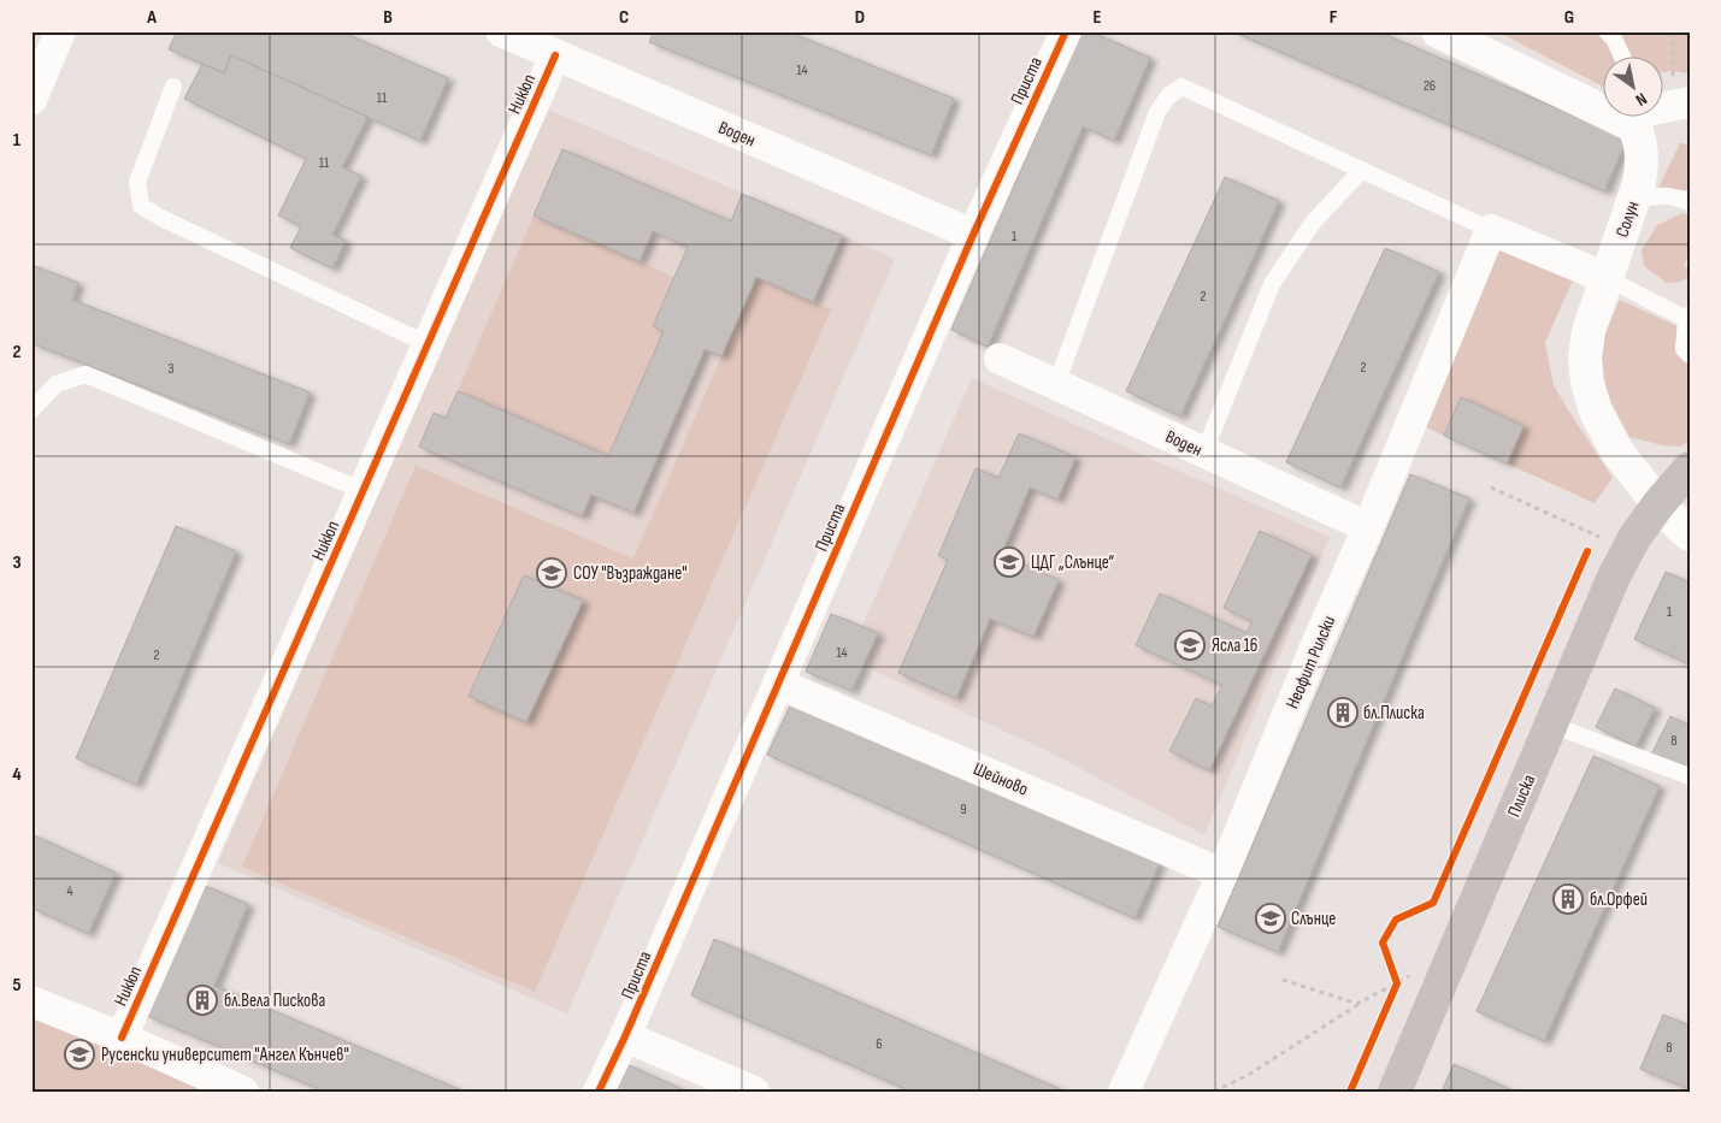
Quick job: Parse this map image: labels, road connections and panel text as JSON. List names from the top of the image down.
{
  "streets": {
    "main road": ["Плиска"],
    "street": [
      "Приста",
      "Никюп",
      "Воден",
      "Солун",
      "Неофит Рилски",
      "Шейново"
    ]
  },
  "crossings": [
    ["Приста", "Воден"],
    ["Приста", "Шейново"],
    ["Никюп", "Воден"],
    ["Воден", "Неофит Рилски"],
    ["Солун", "Плиска"],
    ["Неофит Рилски", "Шейново"]
  ],
  "places": {
    "school or university": [
      "ЦДГ „Слънце“",
      "СОУ \"Възраждане\"",
      "Ясла 16",
      "Слънце",
      "Русенски университет \"Ангел Кънчев\""
    ],
    "building": ["бл.Плиска", "бл.Орфей", "бл.Вела Пискова"]
  },
  "house_numbers": [
    "14",
    "26",
    "11",
    "11",
    "1",
    "2",
    "2",
    "3",
    "1",
    "14",
    "2",
    "8",
    "9",
    "4",
    "6",
    "8"
  ],
  "north": "bottom right",
  "grid": {
    "columns": [
      "A",
      "B",
      "C",
      "D",
      "E",
      "F",
      "G"
    ],
    "rows": [
      "1",
      "2",
      "3",
      "4",
      "5"
    ]
  }
}
